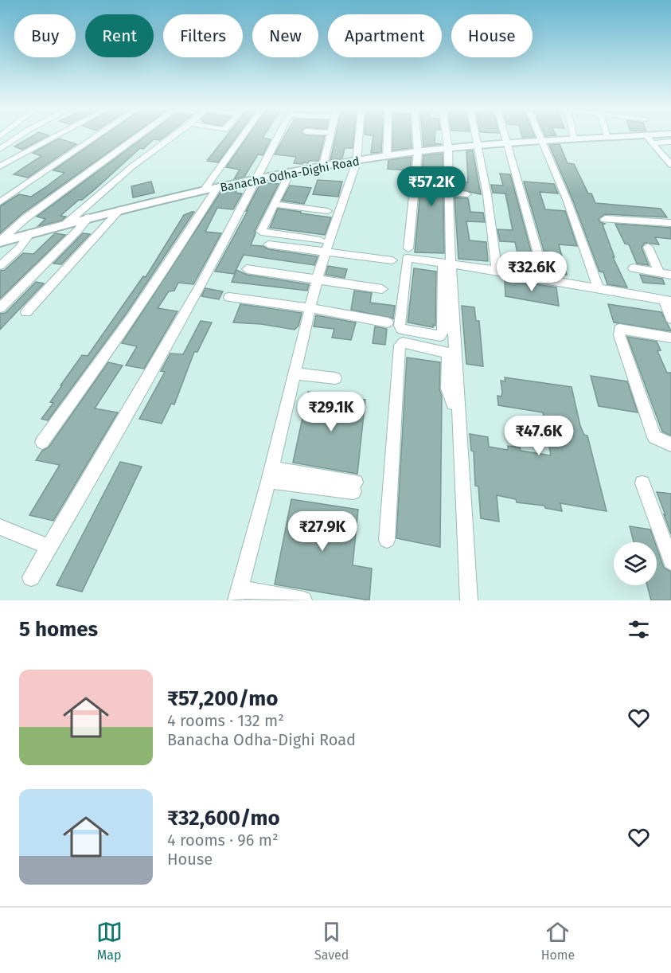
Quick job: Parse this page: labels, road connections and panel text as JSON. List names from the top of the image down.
{
  "streets": {
    "street": ["Banacha Odha-Dighi Road"]
  },
  "page": {
    "chip": [
      "Buy",
      "Rent",
      "Filters",
      "New",
      "Apartment",
      "House"
    ],
    "price": [
      "₹57.2K",
      "₹32.6K",
      "₹29.1K",
      "₹47.6K",
      "₹27.9K"
    ],
    "heading": "5 homes",
    "list": [
      {
        "name": "₹57,200/mo",
        "note": "4 rooms · 132 m² · Banacha Odha-Dighi Road"
      },
      {
        "name": "₹32,600/mo",
        "note": "4 rooms · 96 m² · House"
      }
    ],
    "tabs": ["Map", "Saved", "Home"]
  }
}
